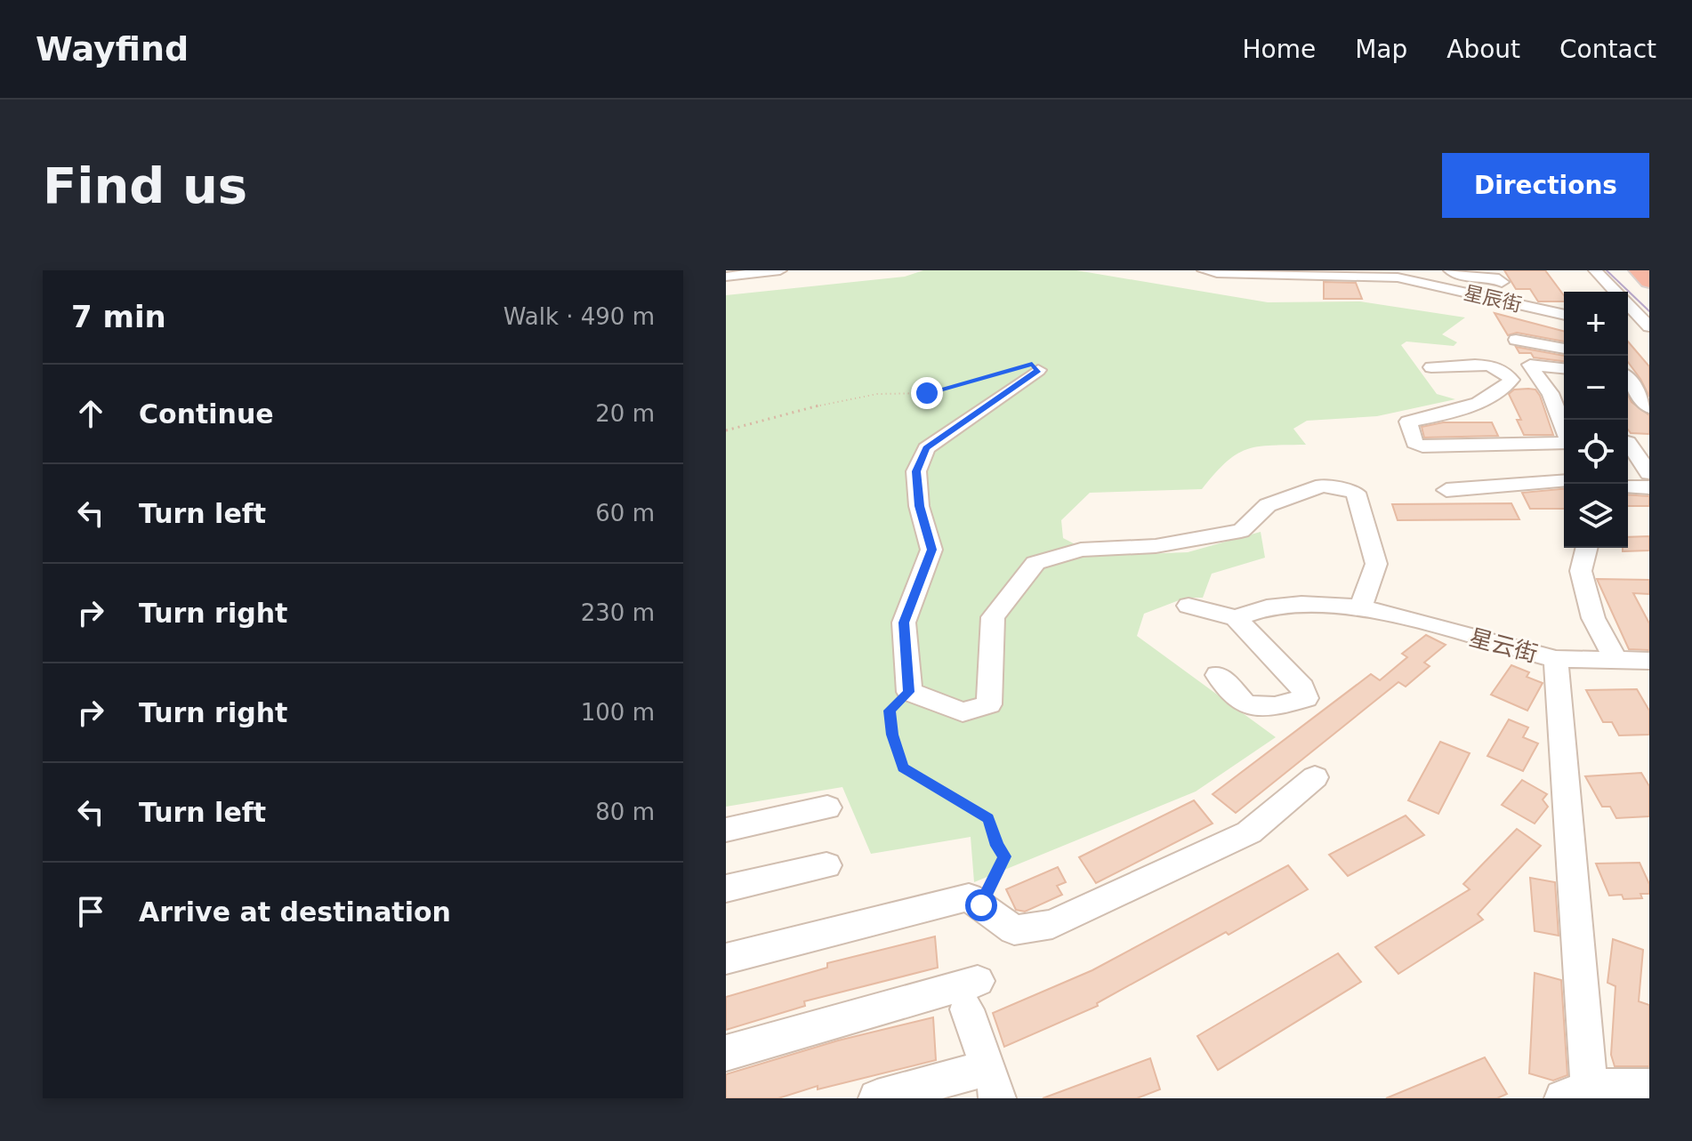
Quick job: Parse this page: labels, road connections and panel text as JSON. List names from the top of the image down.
{
  "streets": {
    "street": ["星辰街", "星云街"]
  },
  "page": {
    "header": "Wayfind",
    "nav": [
      "Home",
      "Map",
      "About",
      "Contact"
    ],
    "buttons": "Directions",
    "title": "Find us",
    "heading": ["7 min", "Walk · 490 m"],
    "map_buttons": ["+", "−"],
    "list": [
      ["Continue", "20 m"],
      ["Turn left", "60 m"],
      ["Turn right", "230 m"],
      ["Turn right", "100 m"],
      ["Turn left", "80 m"],
      "Arrive at destination"
    ]
  }
}
